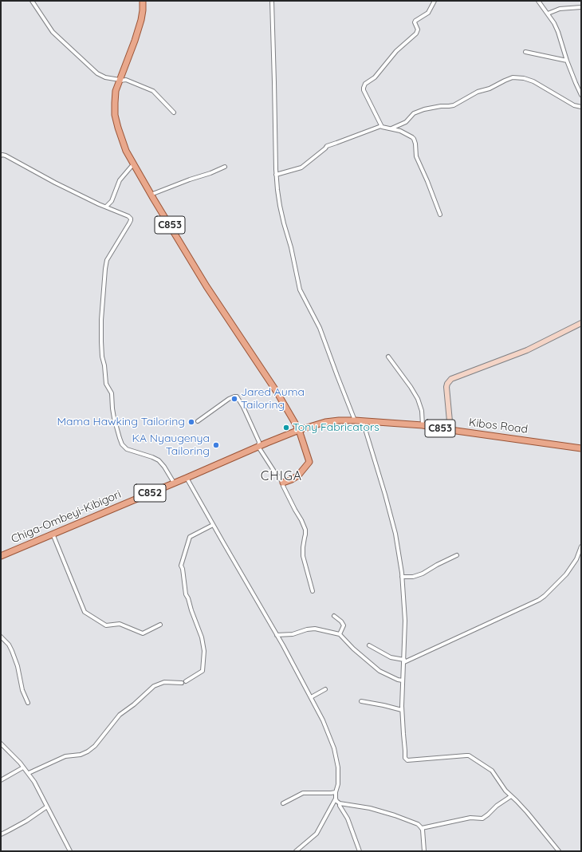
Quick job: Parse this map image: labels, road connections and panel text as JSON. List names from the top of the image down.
{
  "streets": {
    "main road": [
      "C853",
      "Kibos Road",
      "C852",
      "Chiga-Ombeyi-Kibigori"
    ]
  },
  "crossings": [
    ["C853", "Kibos Road"],
    ["C853", "Chiga-Ombeyi-Kibigori"],
    ["Kibos Road", "Chiga-Ombeyi-Kibigori"]
  ],
  "districts": ["CHIGA"],
  "places": [
    "Jared Auma Tailoring",
    "Mama Hawking Tailoring",
    "Tony Fabricators",
    "KA Nyaugenya Tailoring"
  ]
}
